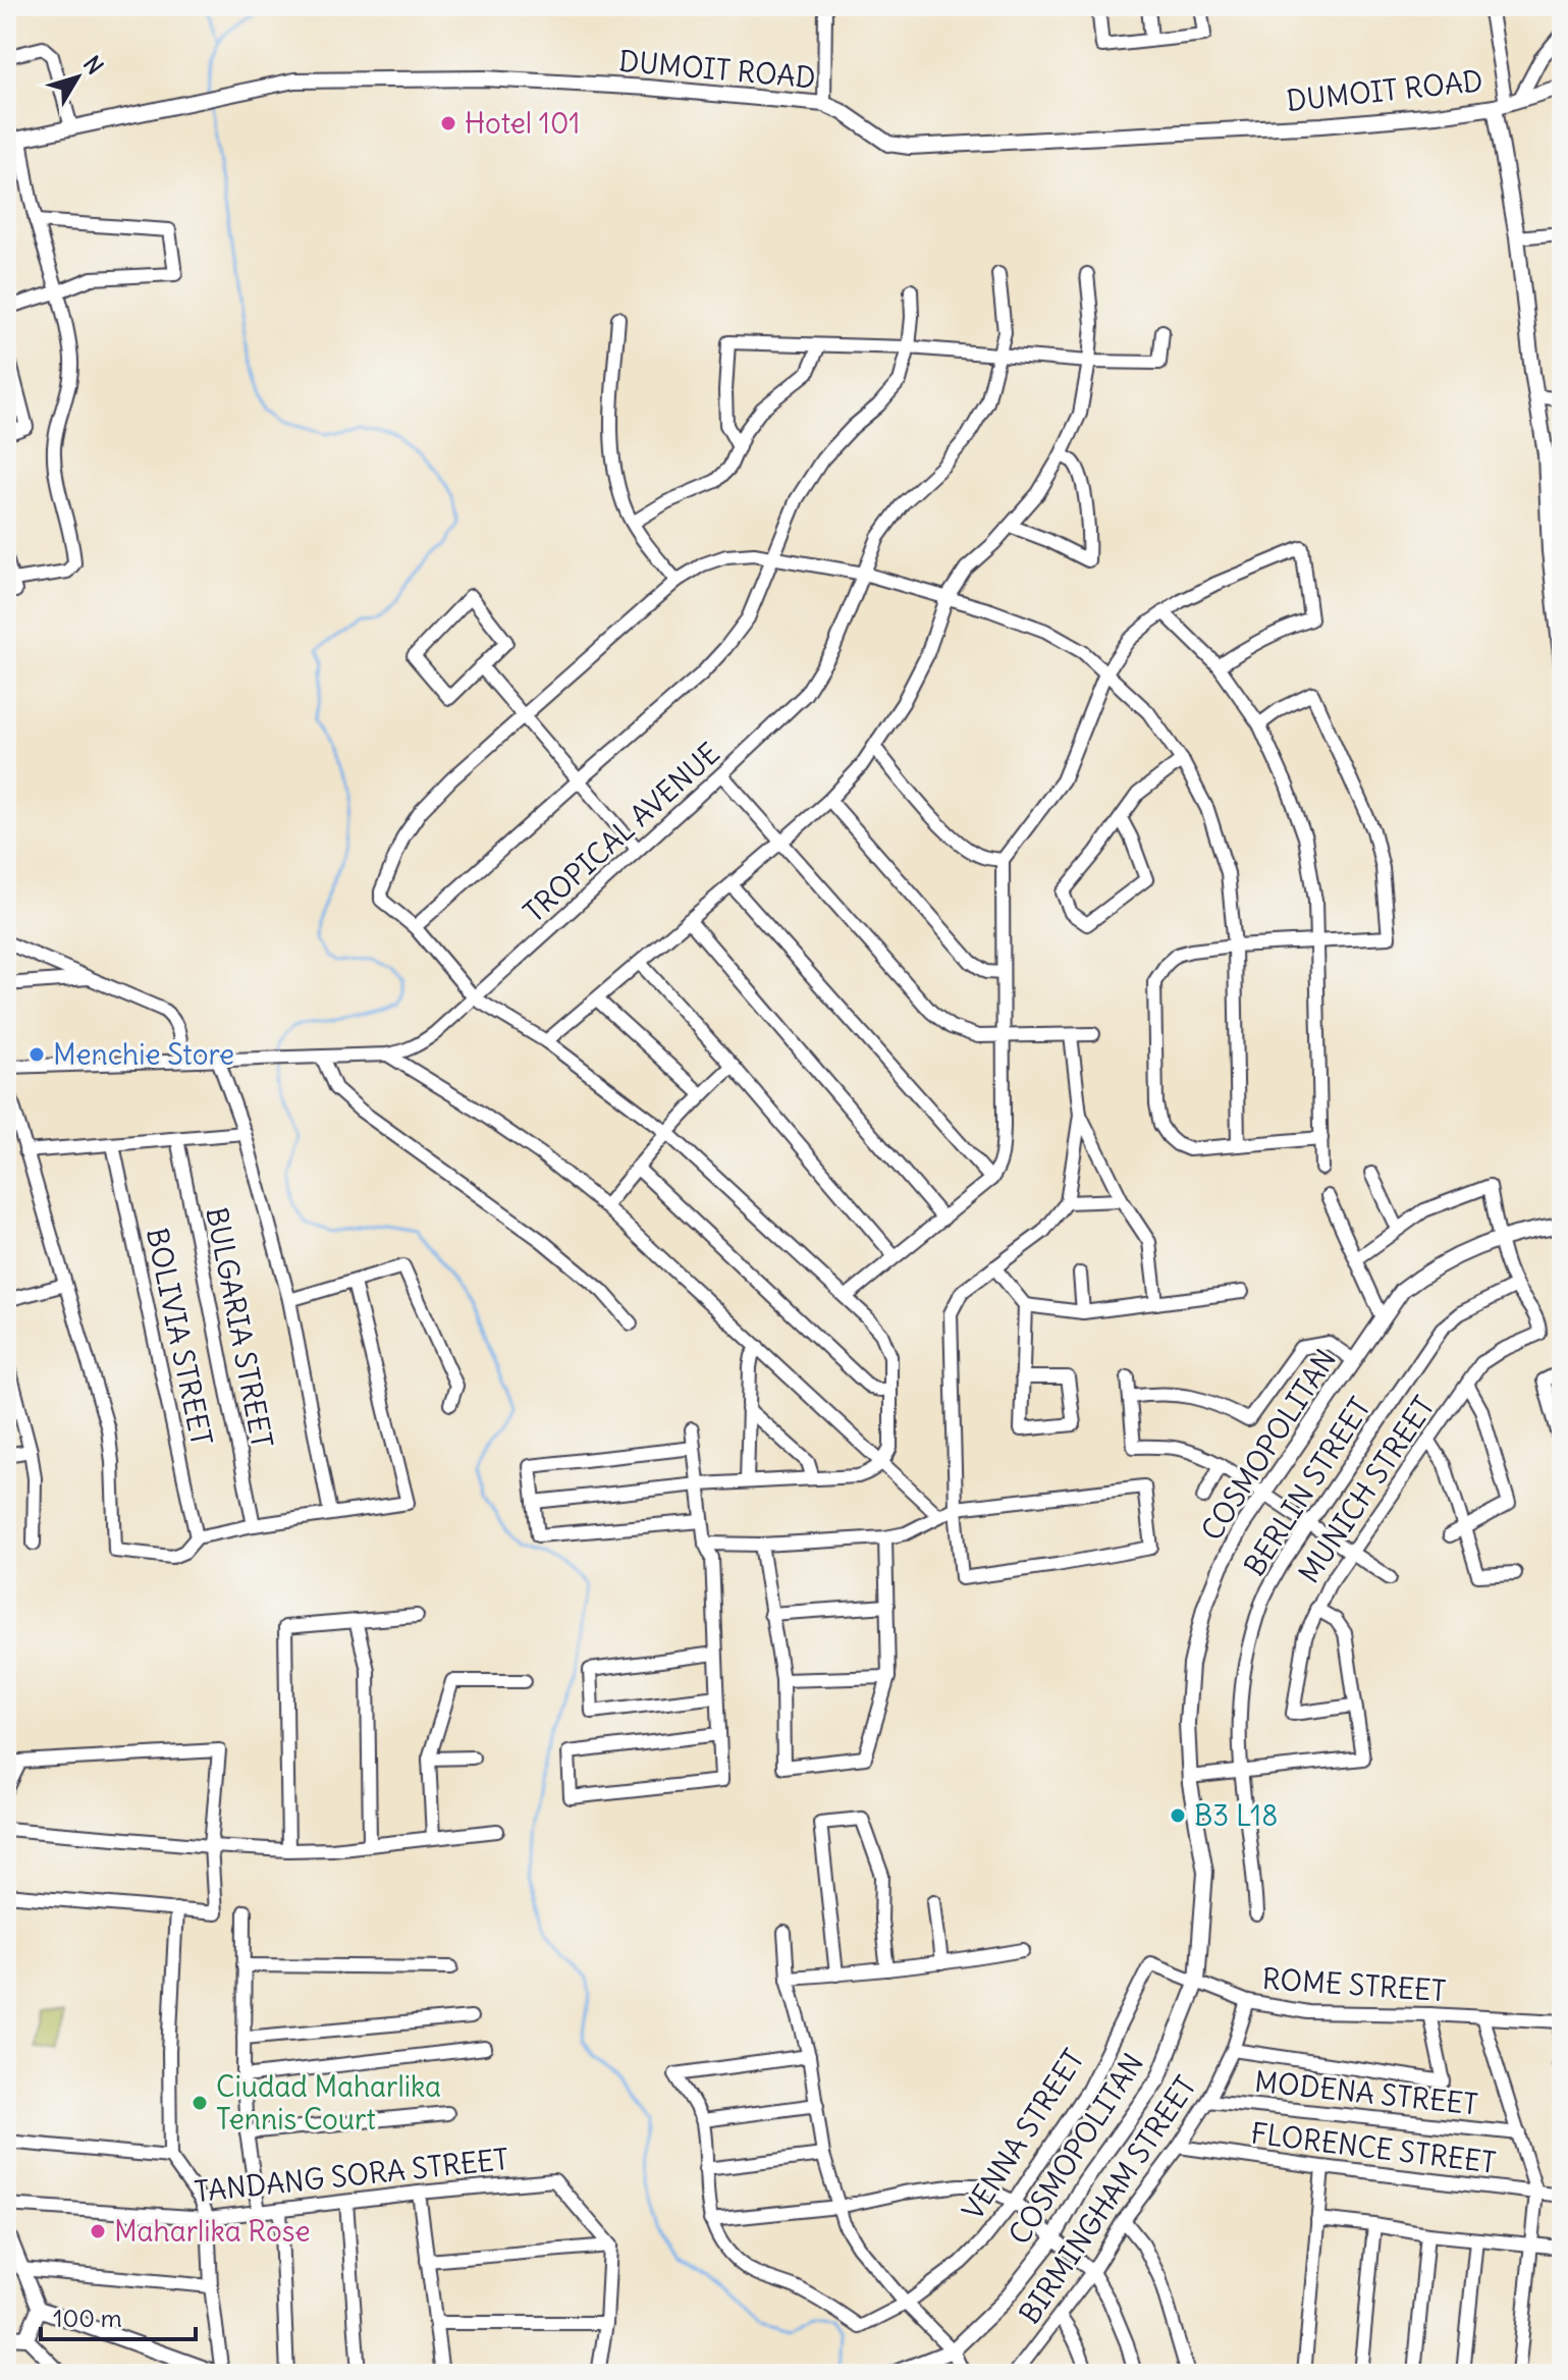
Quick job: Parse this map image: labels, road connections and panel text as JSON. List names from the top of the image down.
{
  "streets": {
    "street": [
      "DUMOIT ROAD",
      "TROPICAL AVENUE",
      "BULGARIA STREET",
      "BOLIVIA STREET",
      "COSMOPOLITAN",
      "BERLIN STREET",
      "MUNICH STREET",
      "ROME STREET",
      "MODENA STREET",
      "VENNA STREET",
      "FLORENCE STREET",
      "TANDANG SORA STREET",
      "BIRMINGHAM STREET"
    ]
  },
  "crossings": [
    ["COSMOPOLITAN", "ROME STREET"],
    ["BERLIN STREET", "MUNICH STREET"],
    ["ROME STREET", "VENNA STREET"],
    ["ROME STREET", "BIRMINGHAM STREET"],
    ["MODENA STREET", "BIRMINGHAM STREET"],
    ["FLORENCE STREET", "BIRMINGHAM STREET"]
  ],
  "places": [
    "Hotel 101",
    "Menchie Store",
    "B3 L18",
    "Ciudad Maharlika Tennis Court",
    "Maharlika Rose"
  ],
  "scale_bar": "100 m",
  "north": "top right"
}
